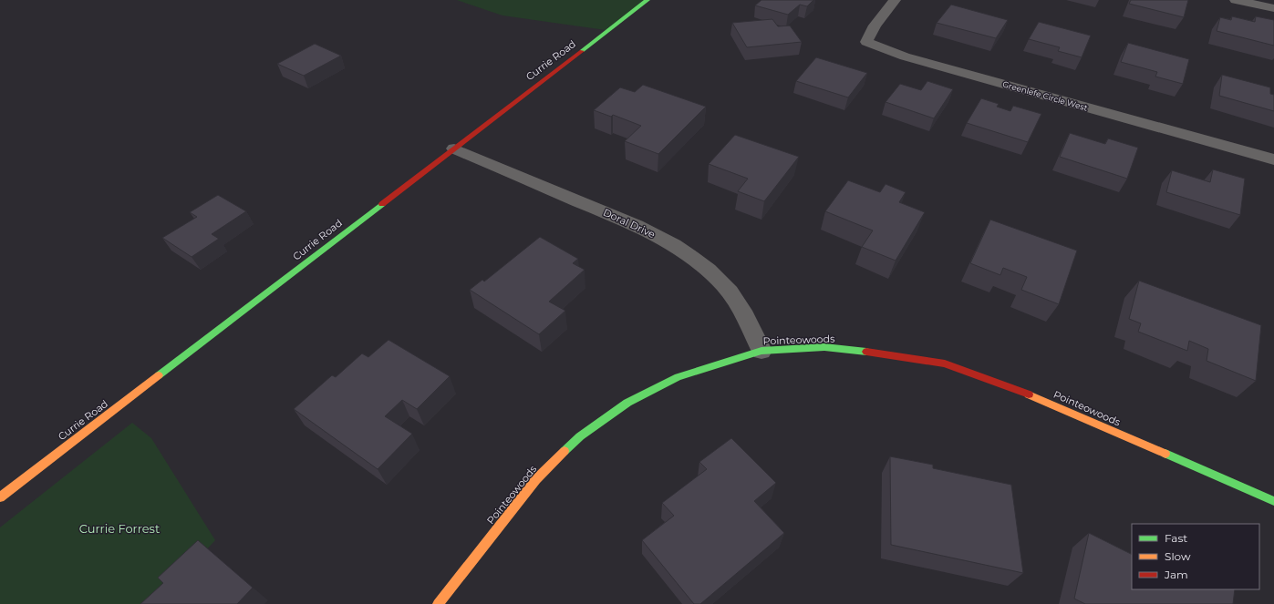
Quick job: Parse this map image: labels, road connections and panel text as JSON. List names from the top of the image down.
{
  "streets": {
    "street": [
      "Currie Road",
      "Greenlefe Circle West",
      "Doral Drive",
      "Pointeowoods"
    ]
  },
  "crossings": [
    ["Currie Road", "Doral Drive"],
    ["Doral Drive", "Pointeowoods"]
  ],
  "parks": ["Currie Forrest"],
  "legend": ["Fast", "Slow", "Jam"]
}
